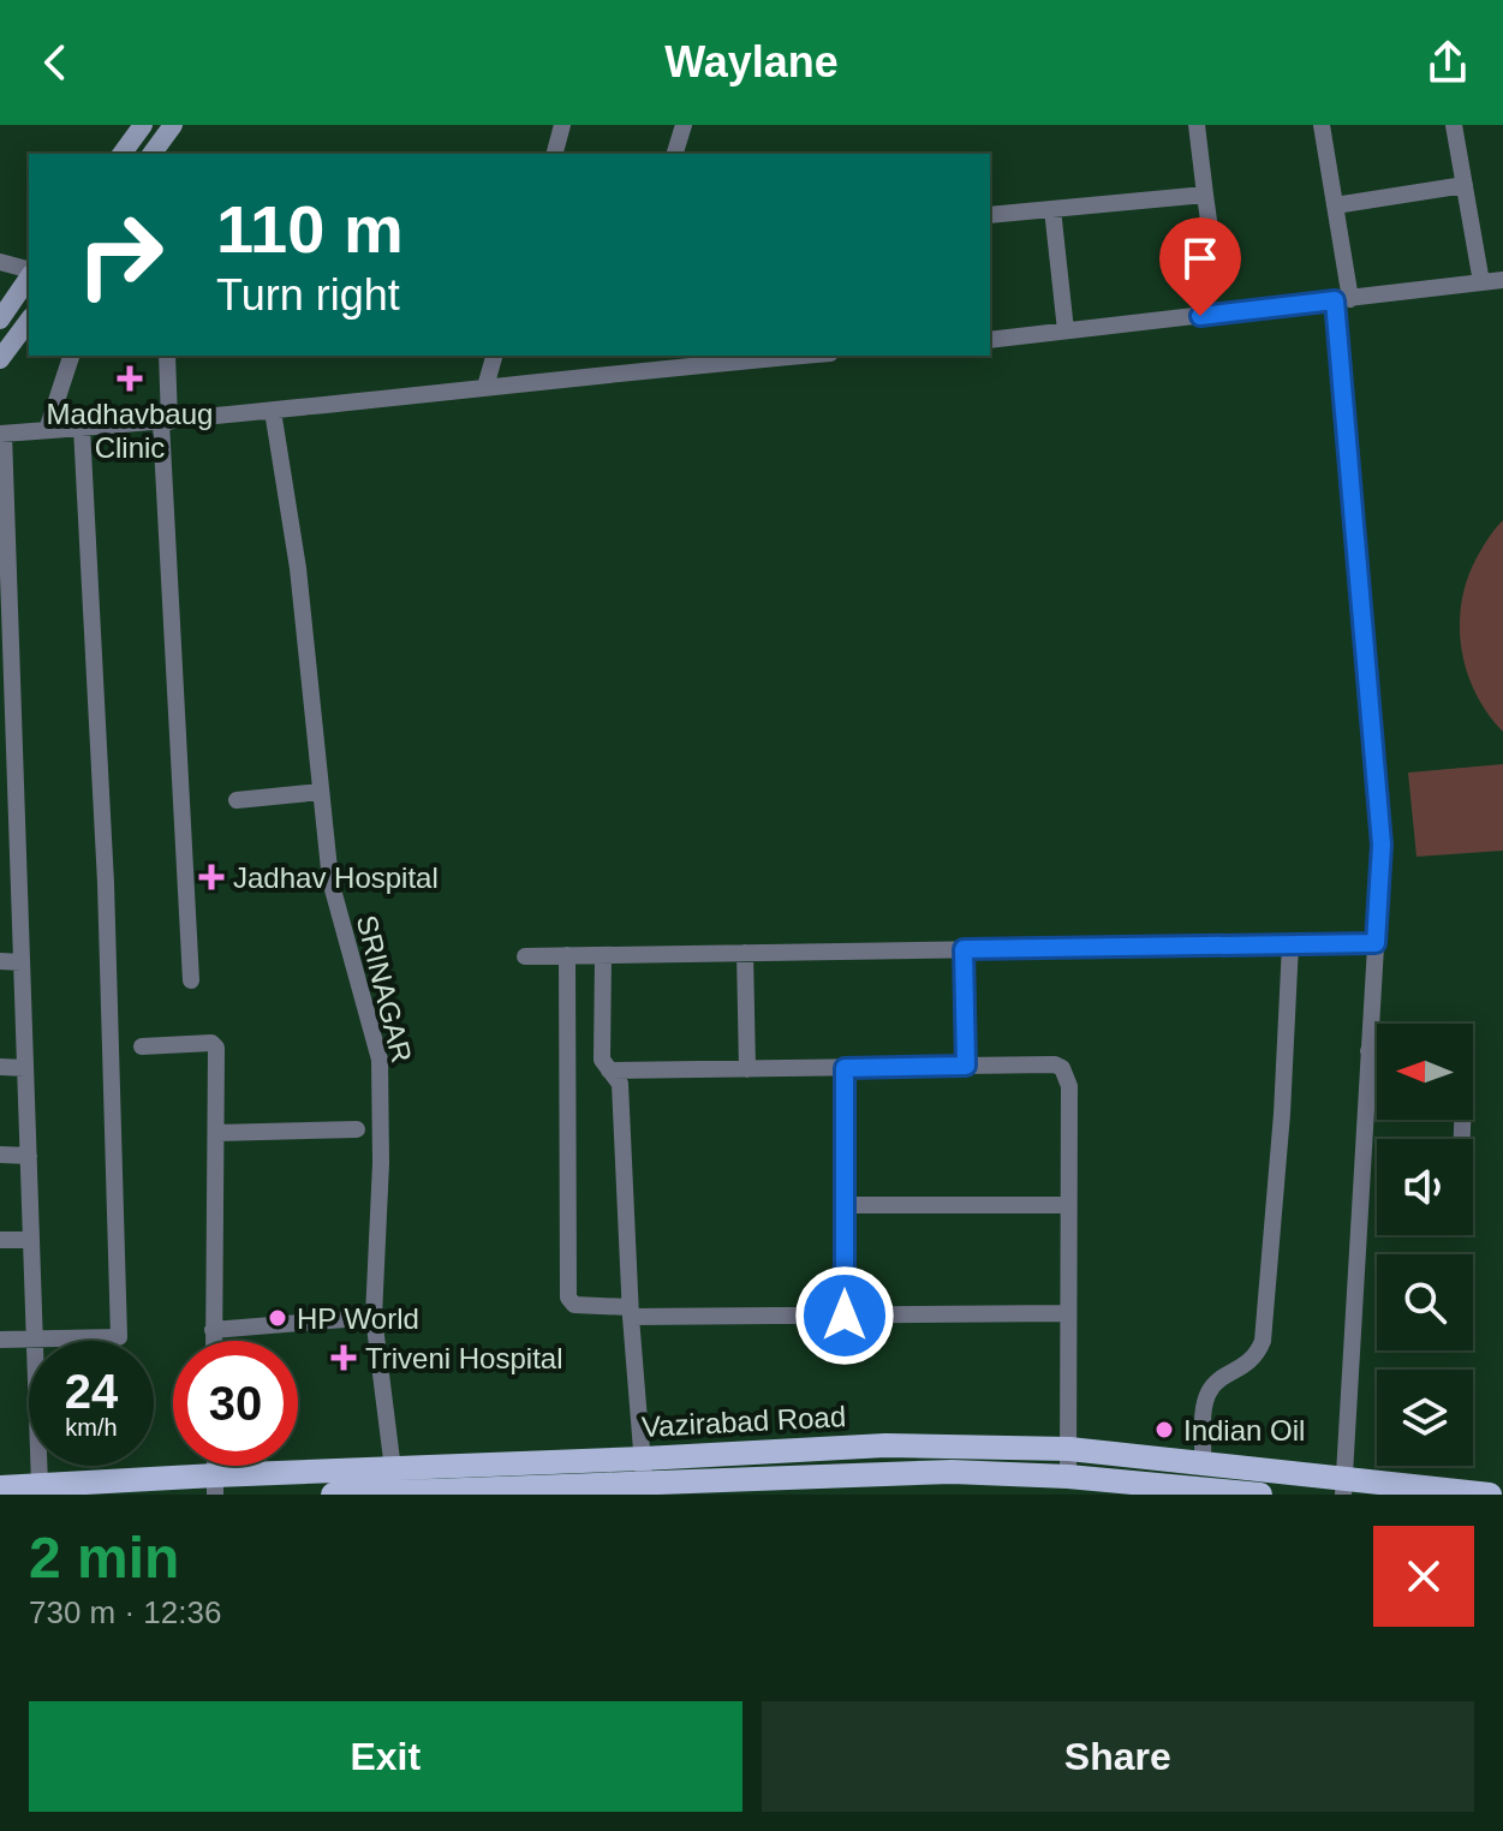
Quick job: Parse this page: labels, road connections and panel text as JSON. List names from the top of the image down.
{
  "streets": {
    "main road": ["Vazirabad Road"],
    "street": ["SRINAGAR"]
  },
  "crossings": [
    ["SRINAGAR", "Vazirabad Road"]
  ],
  "places": {
    "health": ["Madhavbaug Clinic", "Jadhav Hospital", "Triveni Hospital"],
    "other": ["HP World", "Indian Oil"]
  },
  "north": "left",
  "page": {
    "header": "Waylane",
    "turn": ["110 m", "Turn right"],
    "speed": "24 km/h",
    "limit": "30",
    "heading": ["2 min", "730 m · 12:36"],
    "buttons": ["Exit", "Share"]
  }
}
